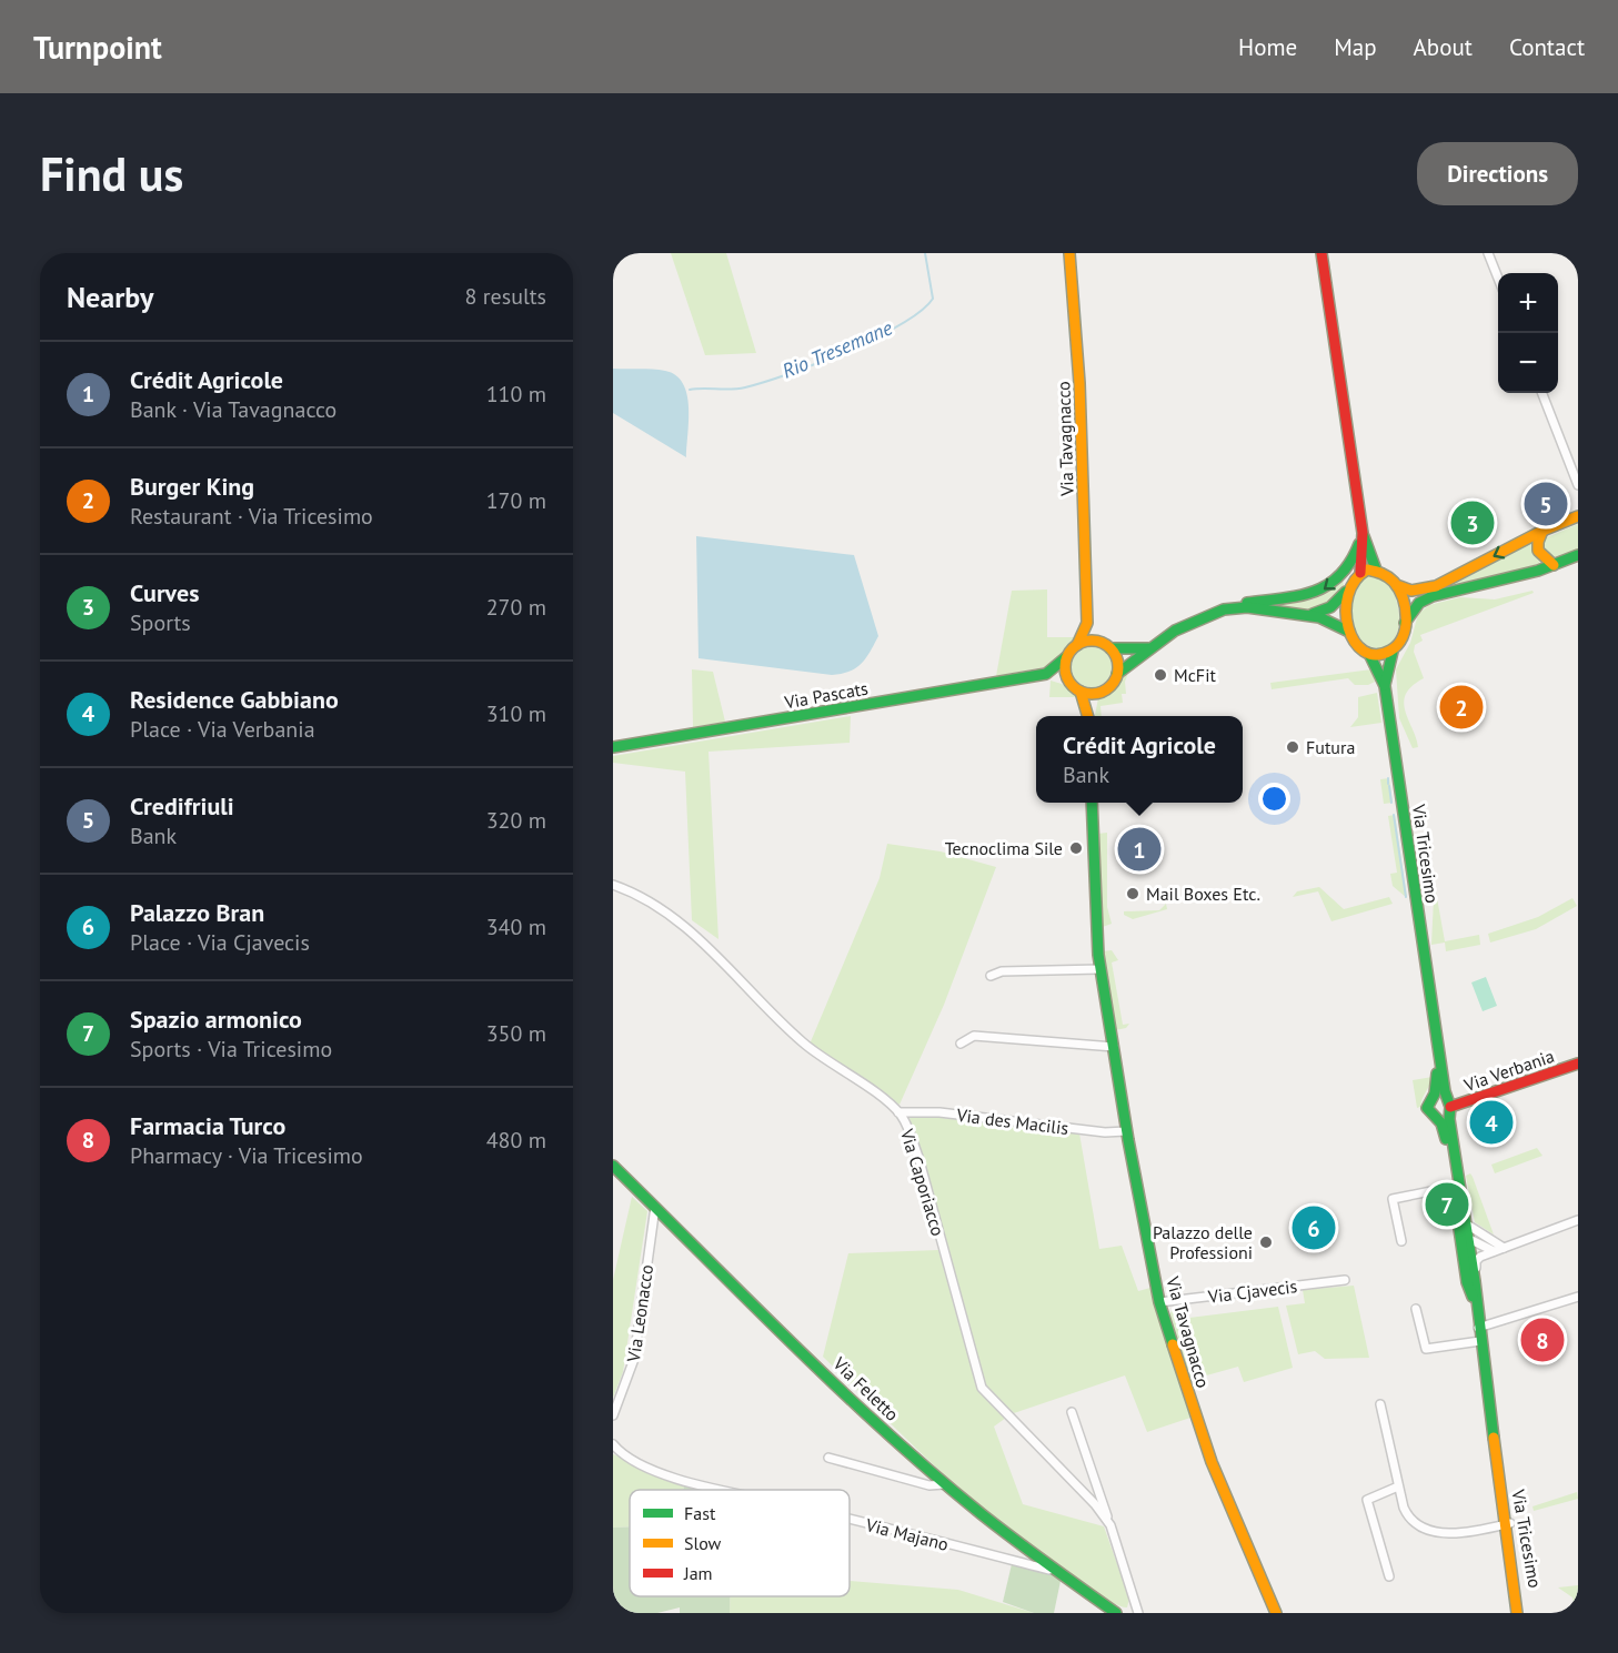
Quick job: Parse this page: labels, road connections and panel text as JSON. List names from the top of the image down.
{
  "streets": {
    "main road": [
      "Via Tavagnacco",
      "Via Pascats",
      "Via Tricesimo",
      "Via Verbania",
      "Via Feletto"
    ],
    "street": [
      "Via des Macilis",
      "Via Caporiacco",
      "Via Cjavecis",
      "Via Leonacco",
      "Via Majano"
    ]
  },
  "crossings": [
    ["Via Tavagnacco", "Via des Macilis"],
    ["Via Tavagnacco", "Via Cjavecis"],
    ["Via Tricesimo", "Via Verbania"],
    ["Via des Macilis", "Via Caporiacco"],
    ["Via Leonacco", "Via Feletto"],
    ["Via Feletto", "Via Majano"]
  ],
  "water": ["Rio Tresemane"],
  "places": [
    "McFit",
    "Futura",
    "Tecnoclima Sile",
    "Mail Boxes Etc.",
    "Palazzo delle Professioni"
  ],
  "legend": ["Fast", "Slow", "Jam"],
  "page": {
    "header": "Turnpoint",
    "nav": [
      "Home",
      "Map",
      "About",
      "Contact"
    ],
    "buttons": "Directions",
    "title": "Find us",
    "heading": ["Nearby", "8 results"],
    "map_buttons": ["+", "−"],
    "list": [
      {
        "mark": "1",
        "name": "Crédit Agricole",
        "note": "Bank · Via Tavagnacco",
        "value": "110 m"
      },
      {
        "mark": "2",
        "name": "Burger King",
        "note": "Restaurant · Via Tricesimo",
        "value": "170 m"
      },
      {
        "mark": "3",
        "name": "Curves",
        "note": "Sports",
        "value": "270 m"
      },
      {
        "mark": "4",
        "name": "Residence Gabbiano",
        "note": "Place · Via Verbania",
        "value": "310 m"
      },
      {
        "mark": "5",
        "name": "Credifriuli",
        "note": "Bank",
        "value": "320 m"
      },
      {
        "mark": "6",
        "name": "Palazzo Bran",
        "note": "Place · Via Cjavecis",
        "value": "340 m"
      },
      {
        "mark": "7",
        "name": "Spazio armonico",
        "note": "Sports · Via Tricesimo",
        "value": "350 m"
      },
      {
        "mark": "8",
        "name": "Farmacia Turco",
        "note": "Pharmacy · Via Tricesimo",
        "value": "480 m"
      }
    ],
    "pins": [
      "5",
      "3",
      "2",
      "1",
      "4",
      "7",
      "6",
      "8"
    ],
    "popup": ["Crédit Agricole", "Bank"]
  }
}
